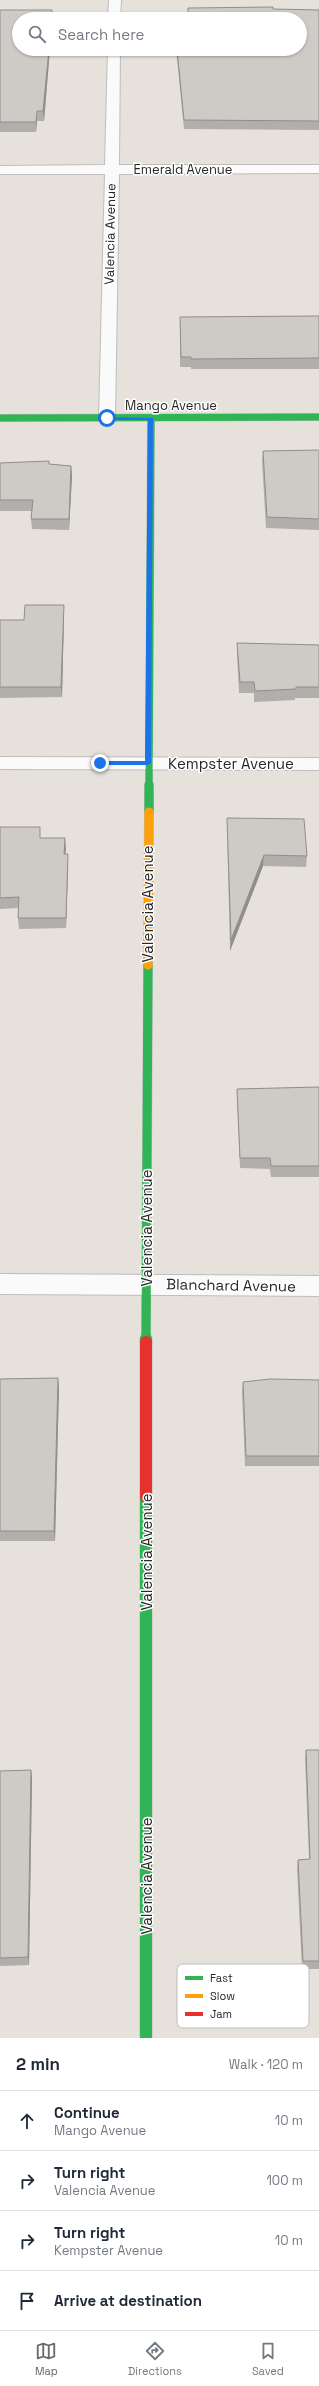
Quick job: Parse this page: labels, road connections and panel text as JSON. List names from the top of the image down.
{
  "streets": {
    "street": [
      "Emerald Avenue",
      "Valencia Avenue",
      "Mango Avenue",
      "Kempster Avenue",
      "Blanchard Avenue"
    ]
  },
  "crossings": [
    ["Emerald Avenue", "Valencia Avenue"],
    ["Valencia Avenue", "Mango Avenue"],
    ["Valencia Avenue", "Kempster Avenue"],
    ["Valencia Avenue", "Blanchard Avenue"]
  ],
  "legend": ["Fast", "Slow", "Jam"],
  "page": {
    "search": "Search here",
    "heading": ["2 min", "Walk · 120 m"],
    "list": [
      ["Continue", "Mango Avenue", "10 m"],
      ["Turn right", "Valencia Avenue", "100 m"],
      ["Turn right", "Kempster Avenue", "10 m"],
      "Arrive at destination"
    ],
    "nav": ["Map", "Directions", "Saved"]
  }
}
